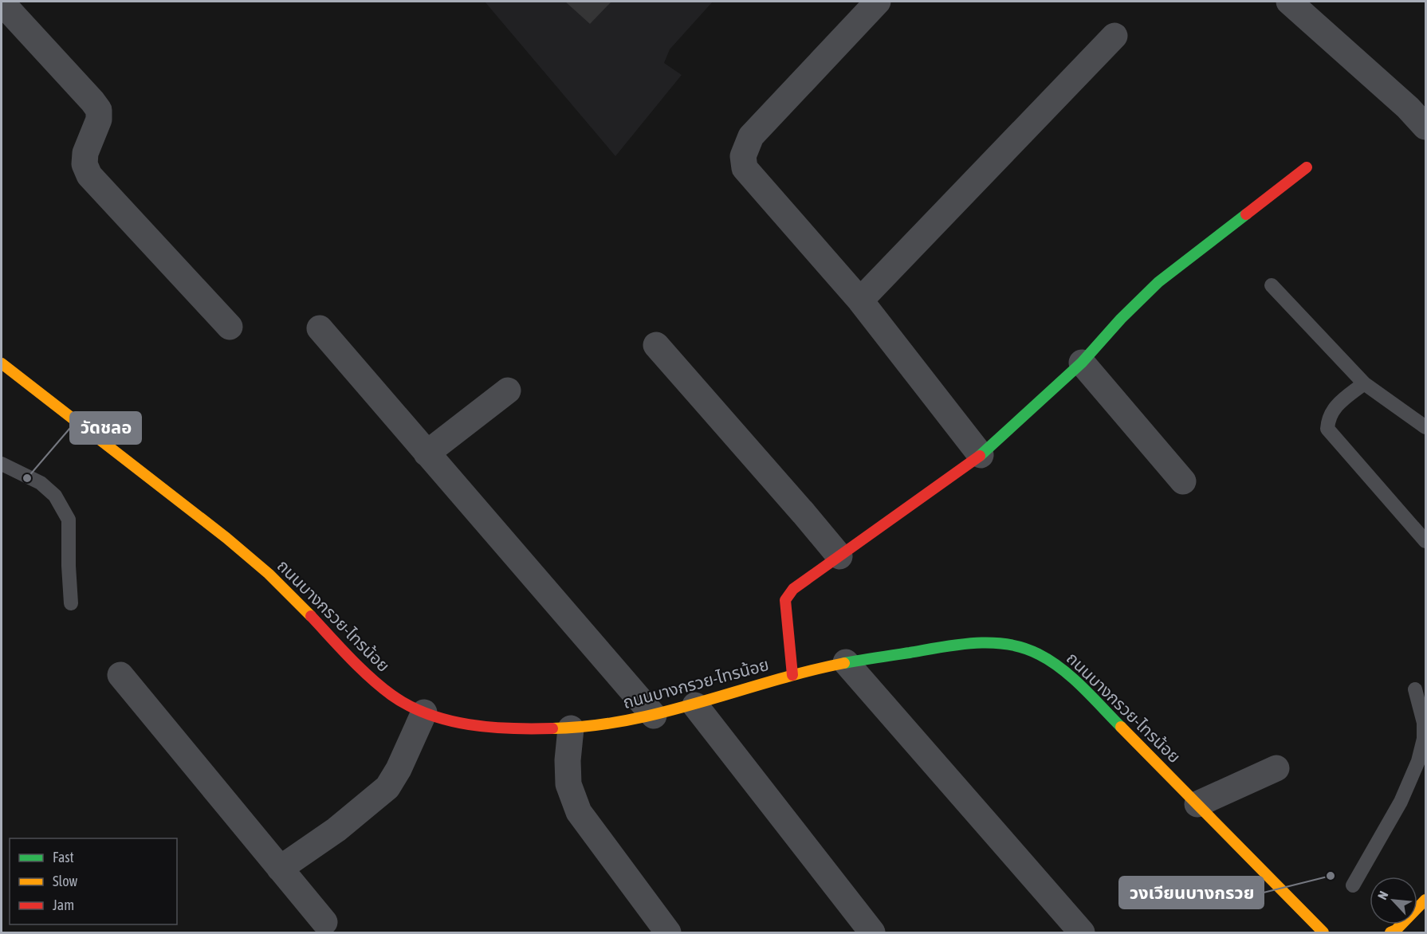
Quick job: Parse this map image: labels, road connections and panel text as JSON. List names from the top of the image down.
{
  "streets": {
    "main road": ["ถนนบางกรวย-ไทรน้อย"]
  },
  "places": ["วัดชลอ", "วงเวียนบางกรวย"],
  "legend": ["Fast", "Slow", "Jam"],
  "north": "top left"
}
